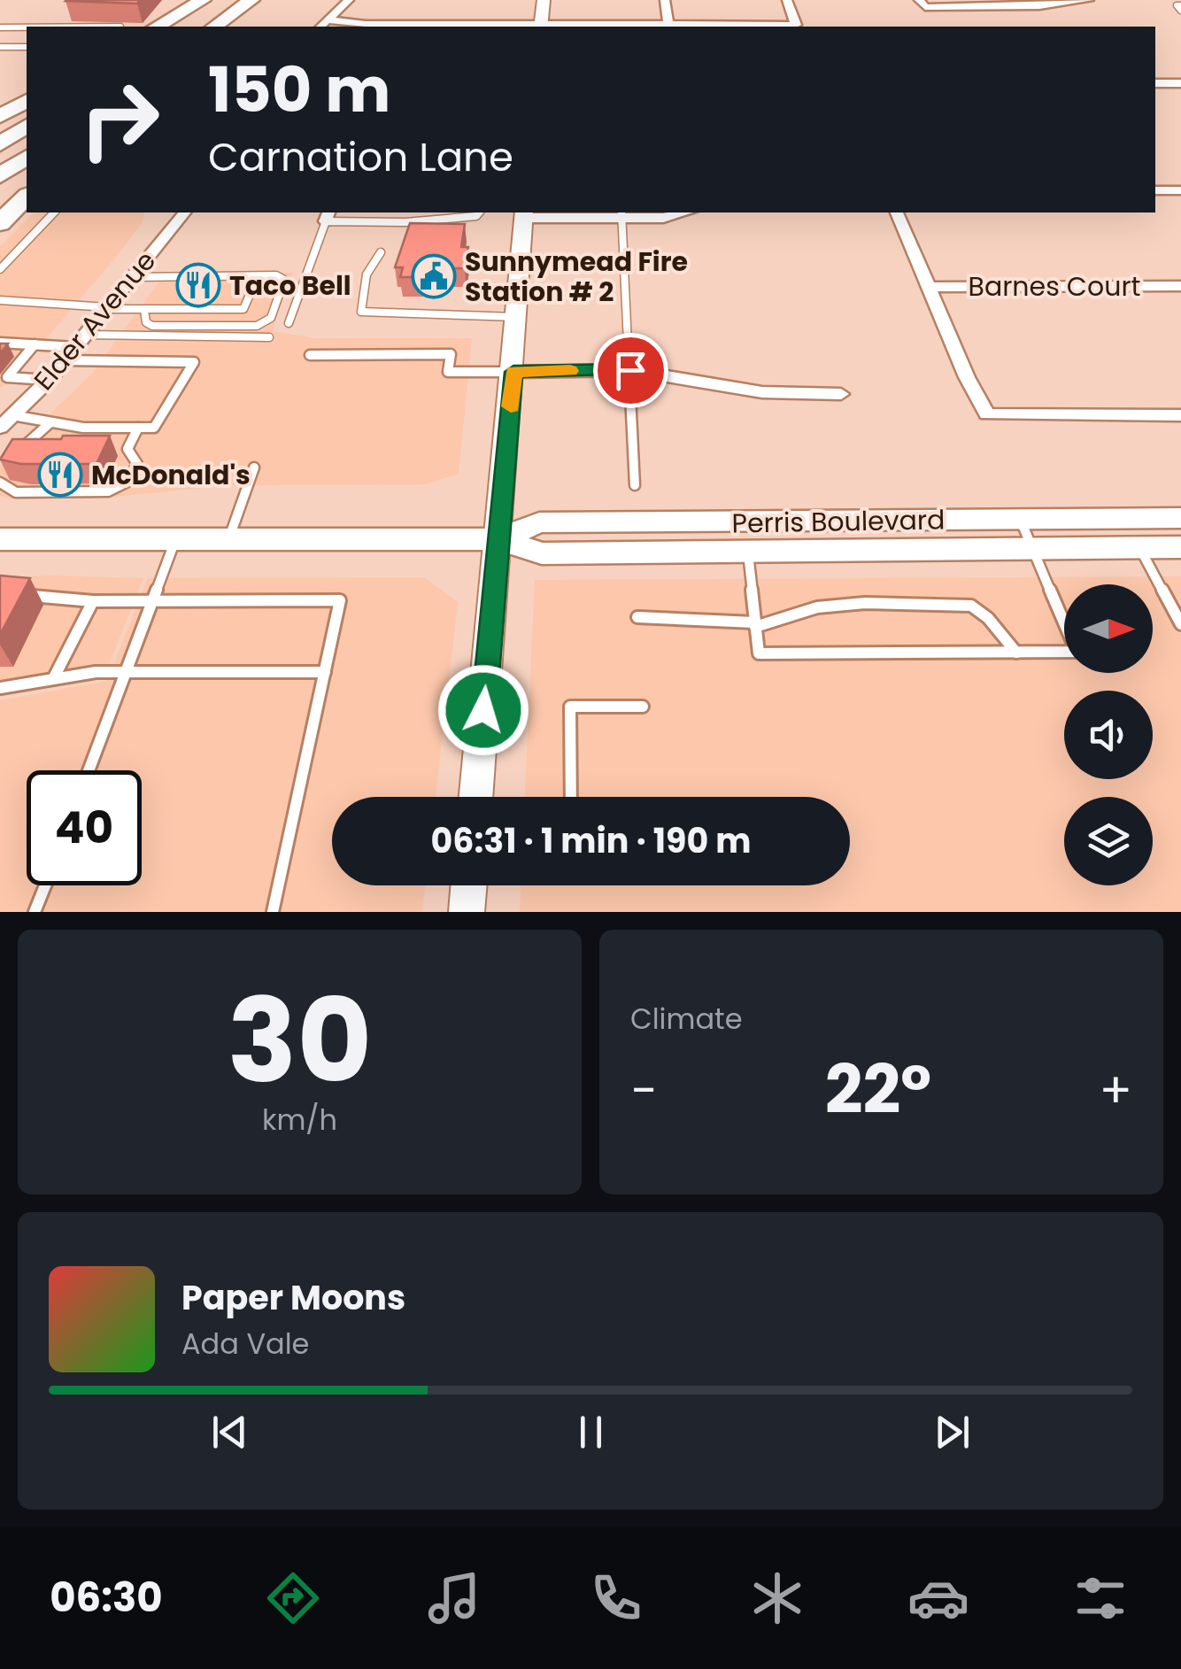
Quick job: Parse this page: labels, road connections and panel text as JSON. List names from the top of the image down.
{
  "streets": {
    "main road": ["Perris Boulevard"],
    "street": ["Barnes Court", "Elder Avenue"]
  },
  "places": {
    "public building": ["Sunnymead Fire Station # 2"],
    "restaurant": ["Taco Bell", "McDonald's"]
  },
  "north": "right",
  "page": {
    "turn": ["150 m", "Carnation Lane"],
    "limit": "40",
    "trip": "06:31 · 1 min · 190 m",
    "tile": [
      ["30", "km/h"],
      "Climate"
    ],
    "heat": ["−", "22°", "+"],
    "song": ["Paper Moons", "Ada Vale"],
    "tabs": "06:30"
  }
}
